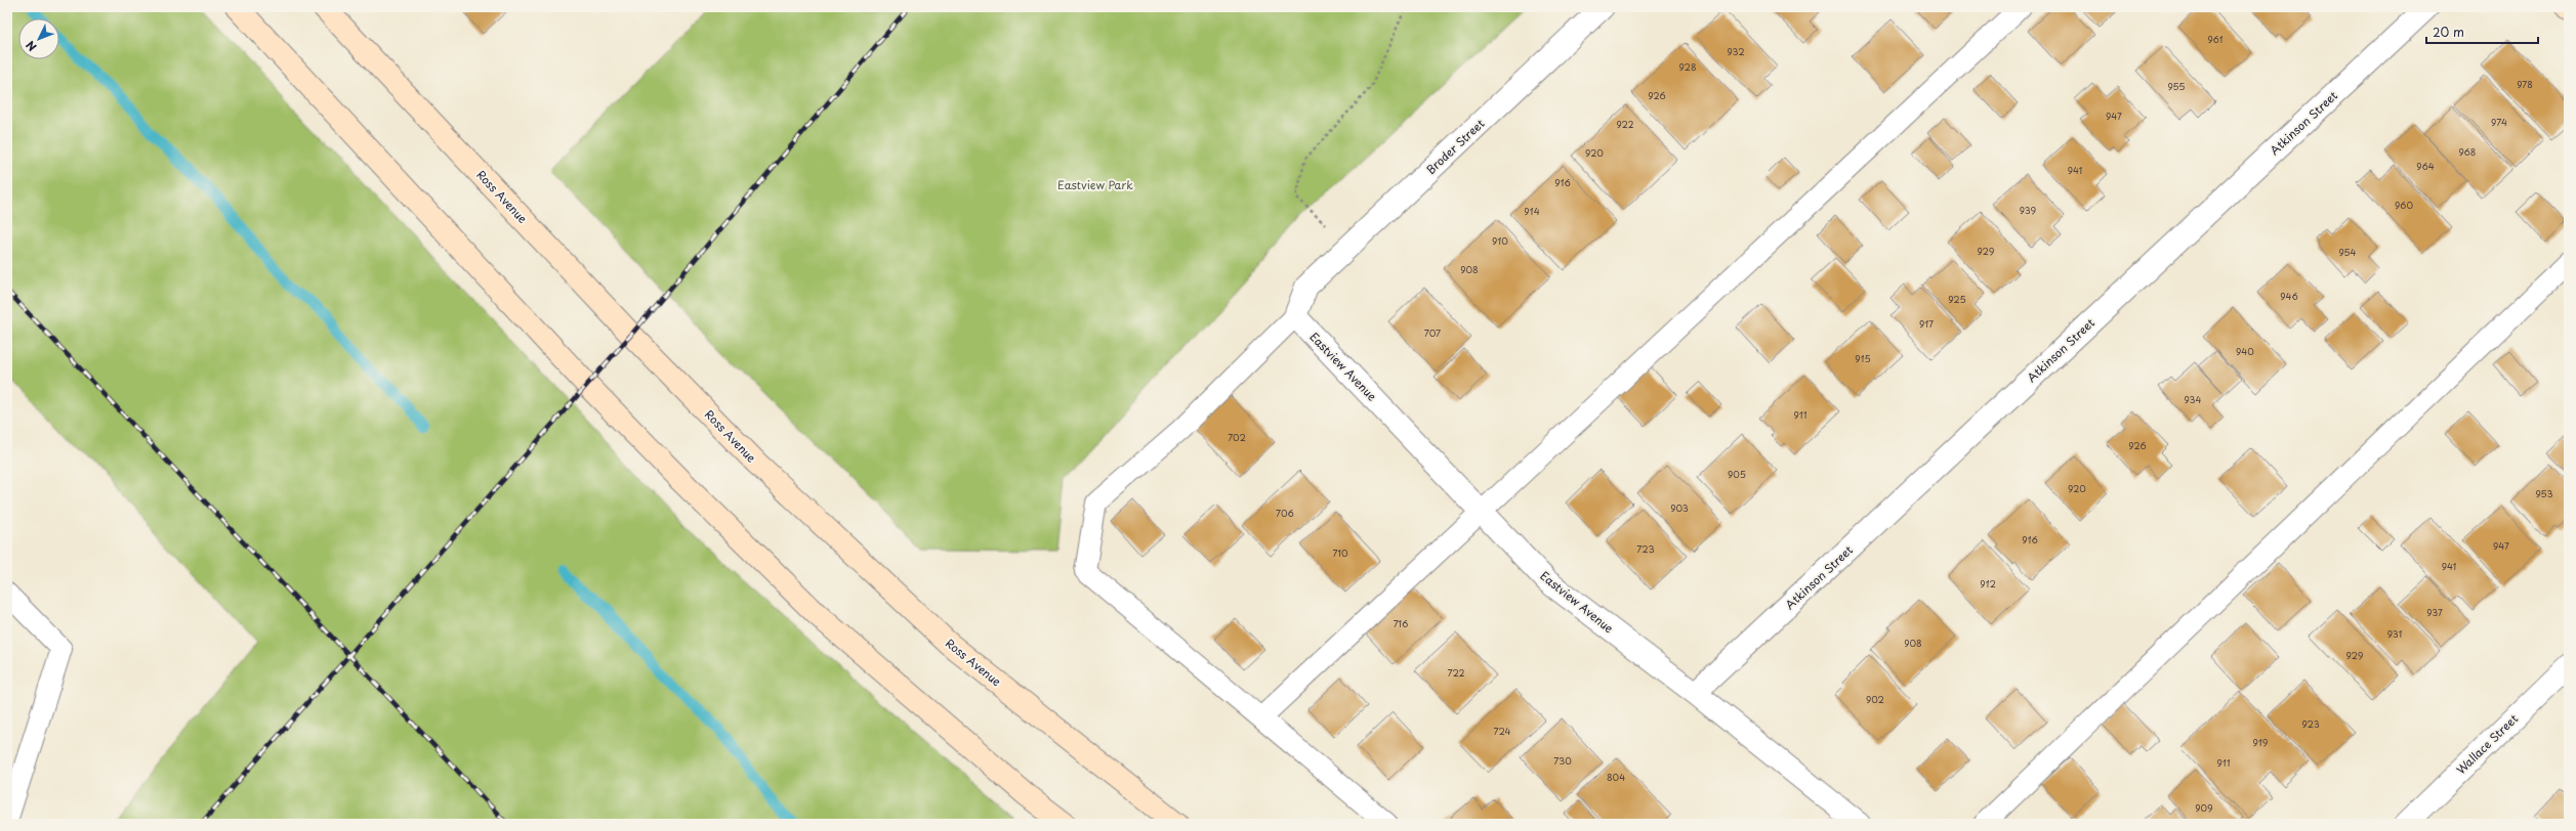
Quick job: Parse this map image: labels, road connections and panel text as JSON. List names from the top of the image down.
{
  "streets": {
    "main road": ["Ross Avenue"],
    "street": [
      "Atkinson Street",
      "Broder Street",
      "Eastview Avenue",
      "Wallace Street"
    ]
  },
  "crossings": [
    ["Atkinson Street", "Eastview Avenue"],
    ["Broder Street", "Eastview Avenue"]
  ],
  "parks": ["Eastview Park"],
  "house_numbers": [
    "961",
    "932",
    "928",
    "978",
    "955",
    "926",
    "947",
    "974",
    "922",
    "968",
    "920",
    "964",
    "941",
    "916",
    "960",
    "939",
    "914",
    "910",
    "929",
    "954",
    "908",
    "946",
    "925",
    "917",
    "707",
    "940",
    "915",
    "934",
    "911",
    "702",
    "926",
    "905",
    "920",
    "953",
    "903",
    "706",
    "916",
    "947",
    "723",
    "710",
    "941",
    "912",
    "937",
    "716",
    "931",
    "908",
    "929",
    "722",
    "902",
    "923",
    "724",
    "919",
    "730",
    "911",
    "804",
    "909"
  ],
  "scale_bar": "20 m",
  "north": "bottom left"
}
